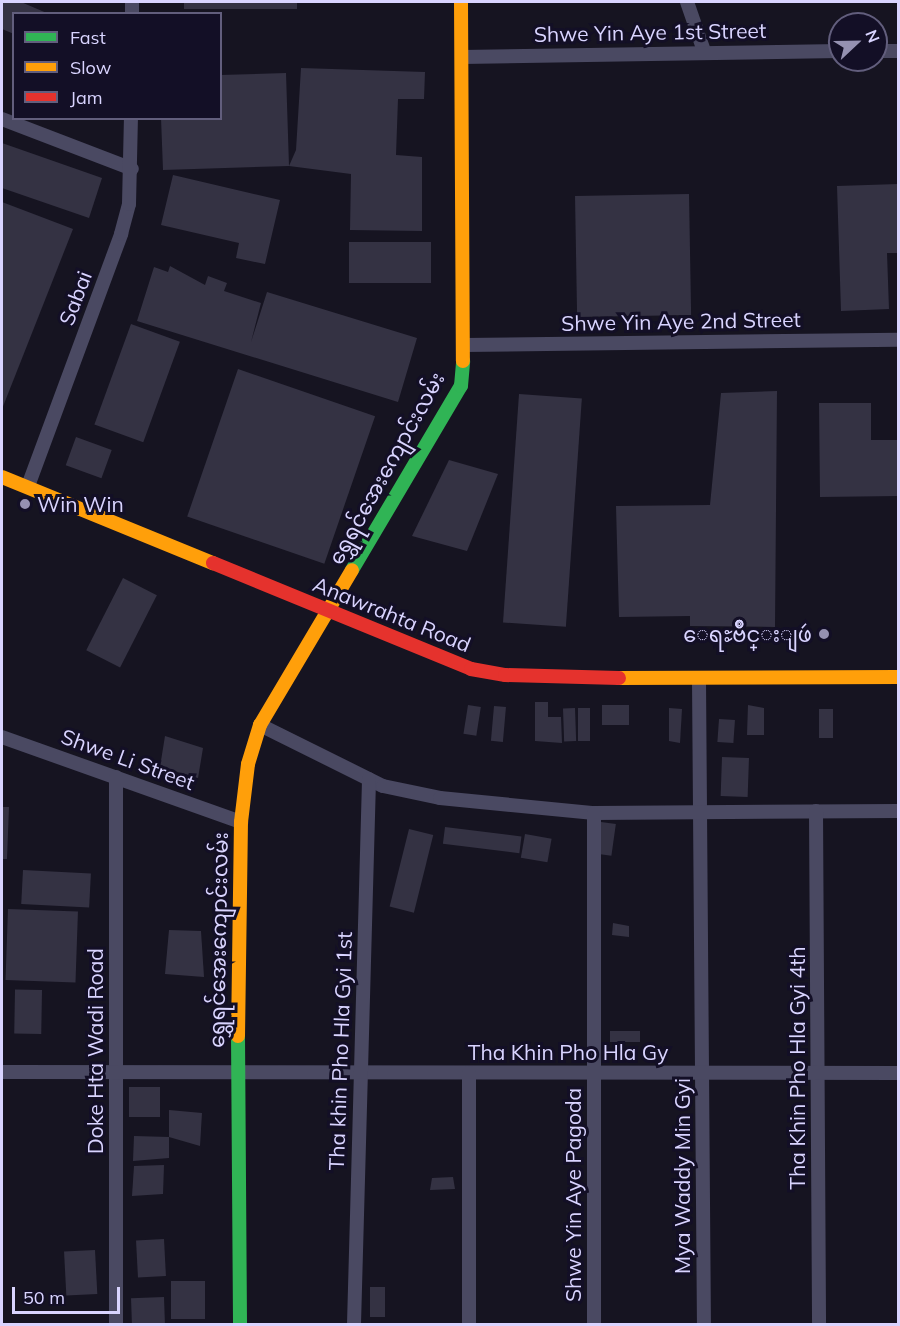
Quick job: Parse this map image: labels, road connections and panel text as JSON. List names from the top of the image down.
{
  "streets": {
    "street": [
      "Shwe Yin Aye 1st Street",
      "Sabai",
      "Shwe Yin Aye 2nd Street",
      "ရွှေရင်အေးကျောင်းလမ်း",
      "Anawrahta Road",
      "Shwe Li Street",
      "Doke Hta Wadi Road",
      "Tha khin Pho Hla Gyi 1st",
      "Tha Khin Pho Hla Gy",
      "Tha Khin Pho Hla Gyi 4th",
      "Mya Waddy Min Gyi",
      "Shwe Yin Aye Pagoda"
    ]
  },
  "crossings": [
    ["Shwe Yin Aye 1st Street", "ရွှေရင်အေးကျောင်းလမ်း"],
    ["Sabai", "Anawrahta Road"],
    ["Shwe Yin Aye 2nd Street", "ရွှေရင်အေးကျောင်းလမ်း"],
    ["ရွှေရင်အေးကျောင်းလမ်း", "Anawrahta Road"],
    ["ရွှေရင်အေးကျောင်းလမ်း", "Shwe Li Street"],
    ["ရွှေရင်အေးကျောင်းလမ်း", "Tha Khin Pho Hla Gy"],
    ["Anawrahta Road", "Mya Waddy Min Gyi"],
    ["Shwe Li Street", "Doke Hta Wadi Road"],
    ["Doke Hta Wadi Road", "Tha Khin Pho Hla Gy"],
    ["Tha khin Pho Hla Gyi 1st", "Tha Khin Pho Hla Gy"],
    ["Tha Khin Pho Hla Gy", "Tha Khin Pho Hla Gyi 4th"],
    ["Tha Khin Pho Hla Gy", "Mya Waddy Min Gyi"],
    ["Tha Khin Pho Hla Gy", "Shwe Yin Aye Pagoda"]
  ],
  "places": ["Win Win", "ေရႊဗ်ိဳင္းျဖဴ"],
  "legend": ["Fast", "Slow", "Jam"],
  "scale_bar": "50 m",
  "north": "right"
}
